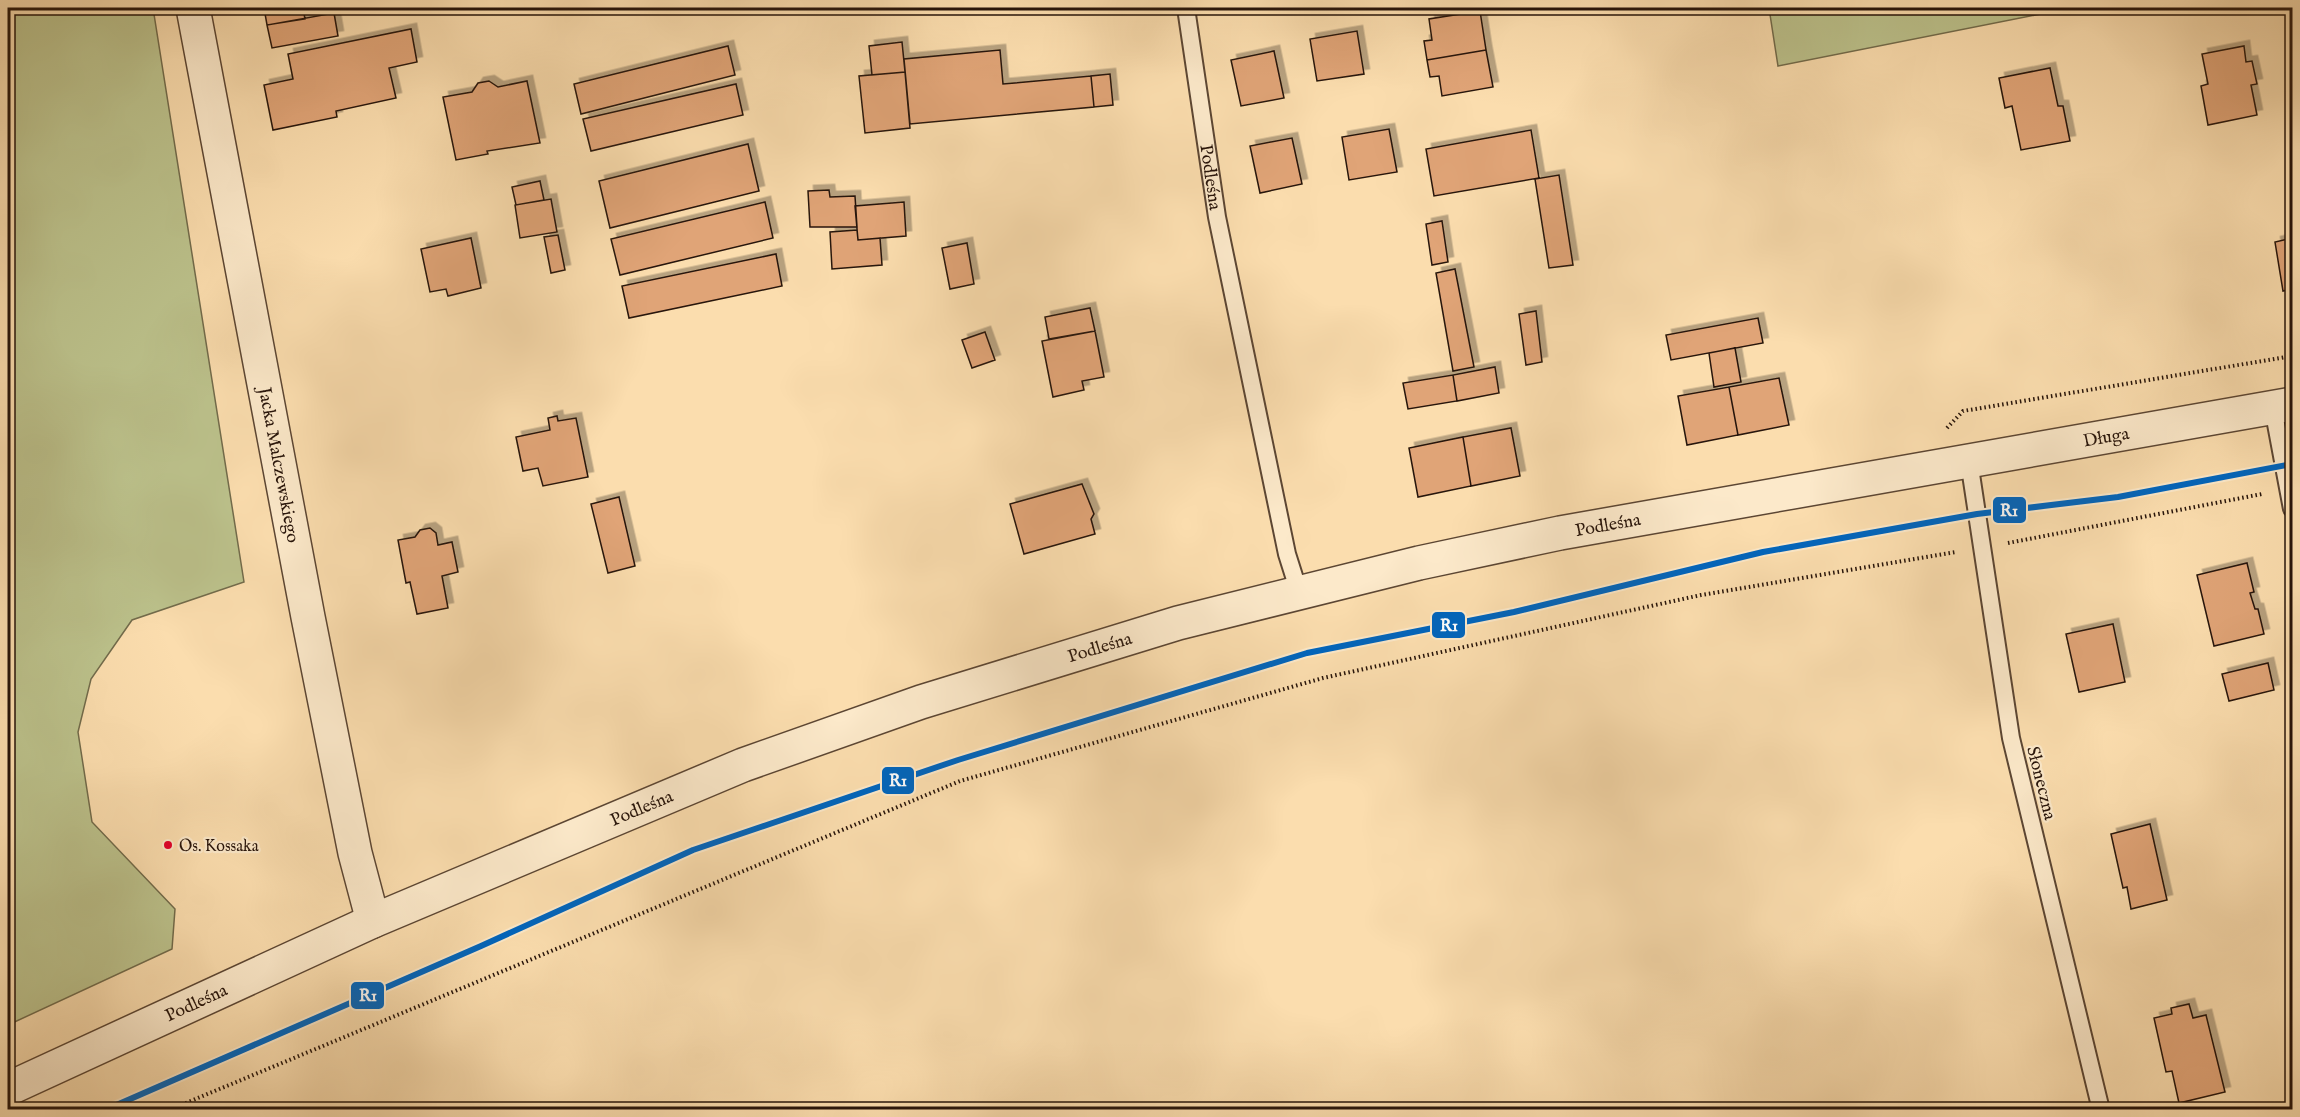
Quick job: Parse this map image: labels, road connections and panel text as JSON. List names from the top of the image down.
{
  "streets": {
    "street": ["Podleśna", "Długa", "Jacka Malczewskiego"],
    "lane": ["Słoneczna"]
  },
  "crossings": [
    ["Podleśna", "Długa"],
    ["Podleśna", "Jacka Malczewskiego"],
    ["Długa", "Słoneczna"]
  ],
  "places": ["Os. Kossaka"],
  "lines": ["transit line R1"]
}
